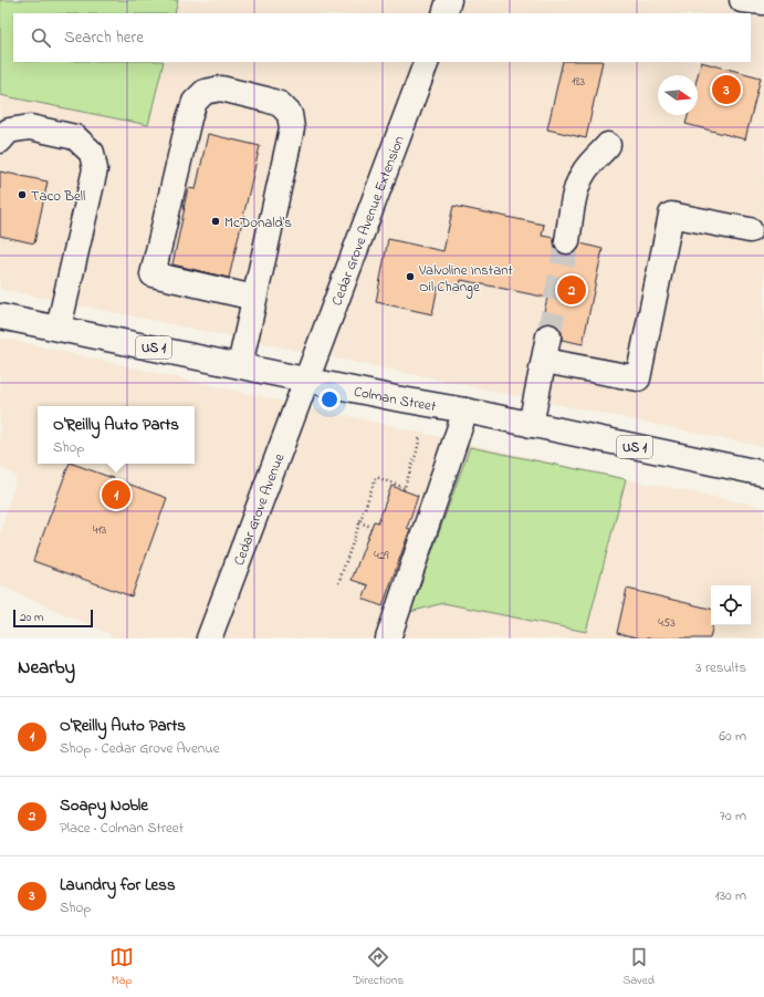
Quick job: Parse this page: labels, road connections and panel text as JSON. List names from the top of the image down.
{
  "streets": {
    "main road": [
      "Cedar Grove Avenue Extension",
      "US 1",
      "Colman Street",
      "Cedar Grove Avenue"
    ]
  },
  "crossings": [
    ["Cedar Grove Avenue Extension", "Colman Street"],
    ["Cedar Grove Avenue Extension", "Cedar Grove Avenue"],
    ["Colman Street", "Cedar Grove Avenue"]
  ],
  "places": ["Taco Bell", "McDonald's", "Valvoline Instant Oil Change"],
  "house_numbers": [
    "183",
    "413",
    "429",
    "453"
  ],
  "scale_bar": "20 m",
  "north": "right",
  "page": {
    "search": "Search here",
    "pins": ["3", "2", "1"],
    "popup": ["O'Reilly Auto Parts", "Shop"],
    "scale": "20 m",
    "heading": ["Nearby", "3 results"],
    "list": [
      {
        "mark": "1",
        "name": "O'Reilly Auto Parts",
        "note": "Shop · Cedar Grove Avenue",
        "value": "60 m"
      },
      {
        "mark": "2",
        "name": "Soapy Noble",
        "note": "Place · Colman Street",
        "value": "70 m"
      },
      {
        "mark": "3",
        "name": "Laundry for Less",
        "note": "Shop",
        "value": "130 m"
      }
    ],
    "nav": ["Map", "Directions", "Saved"]
  }
}
